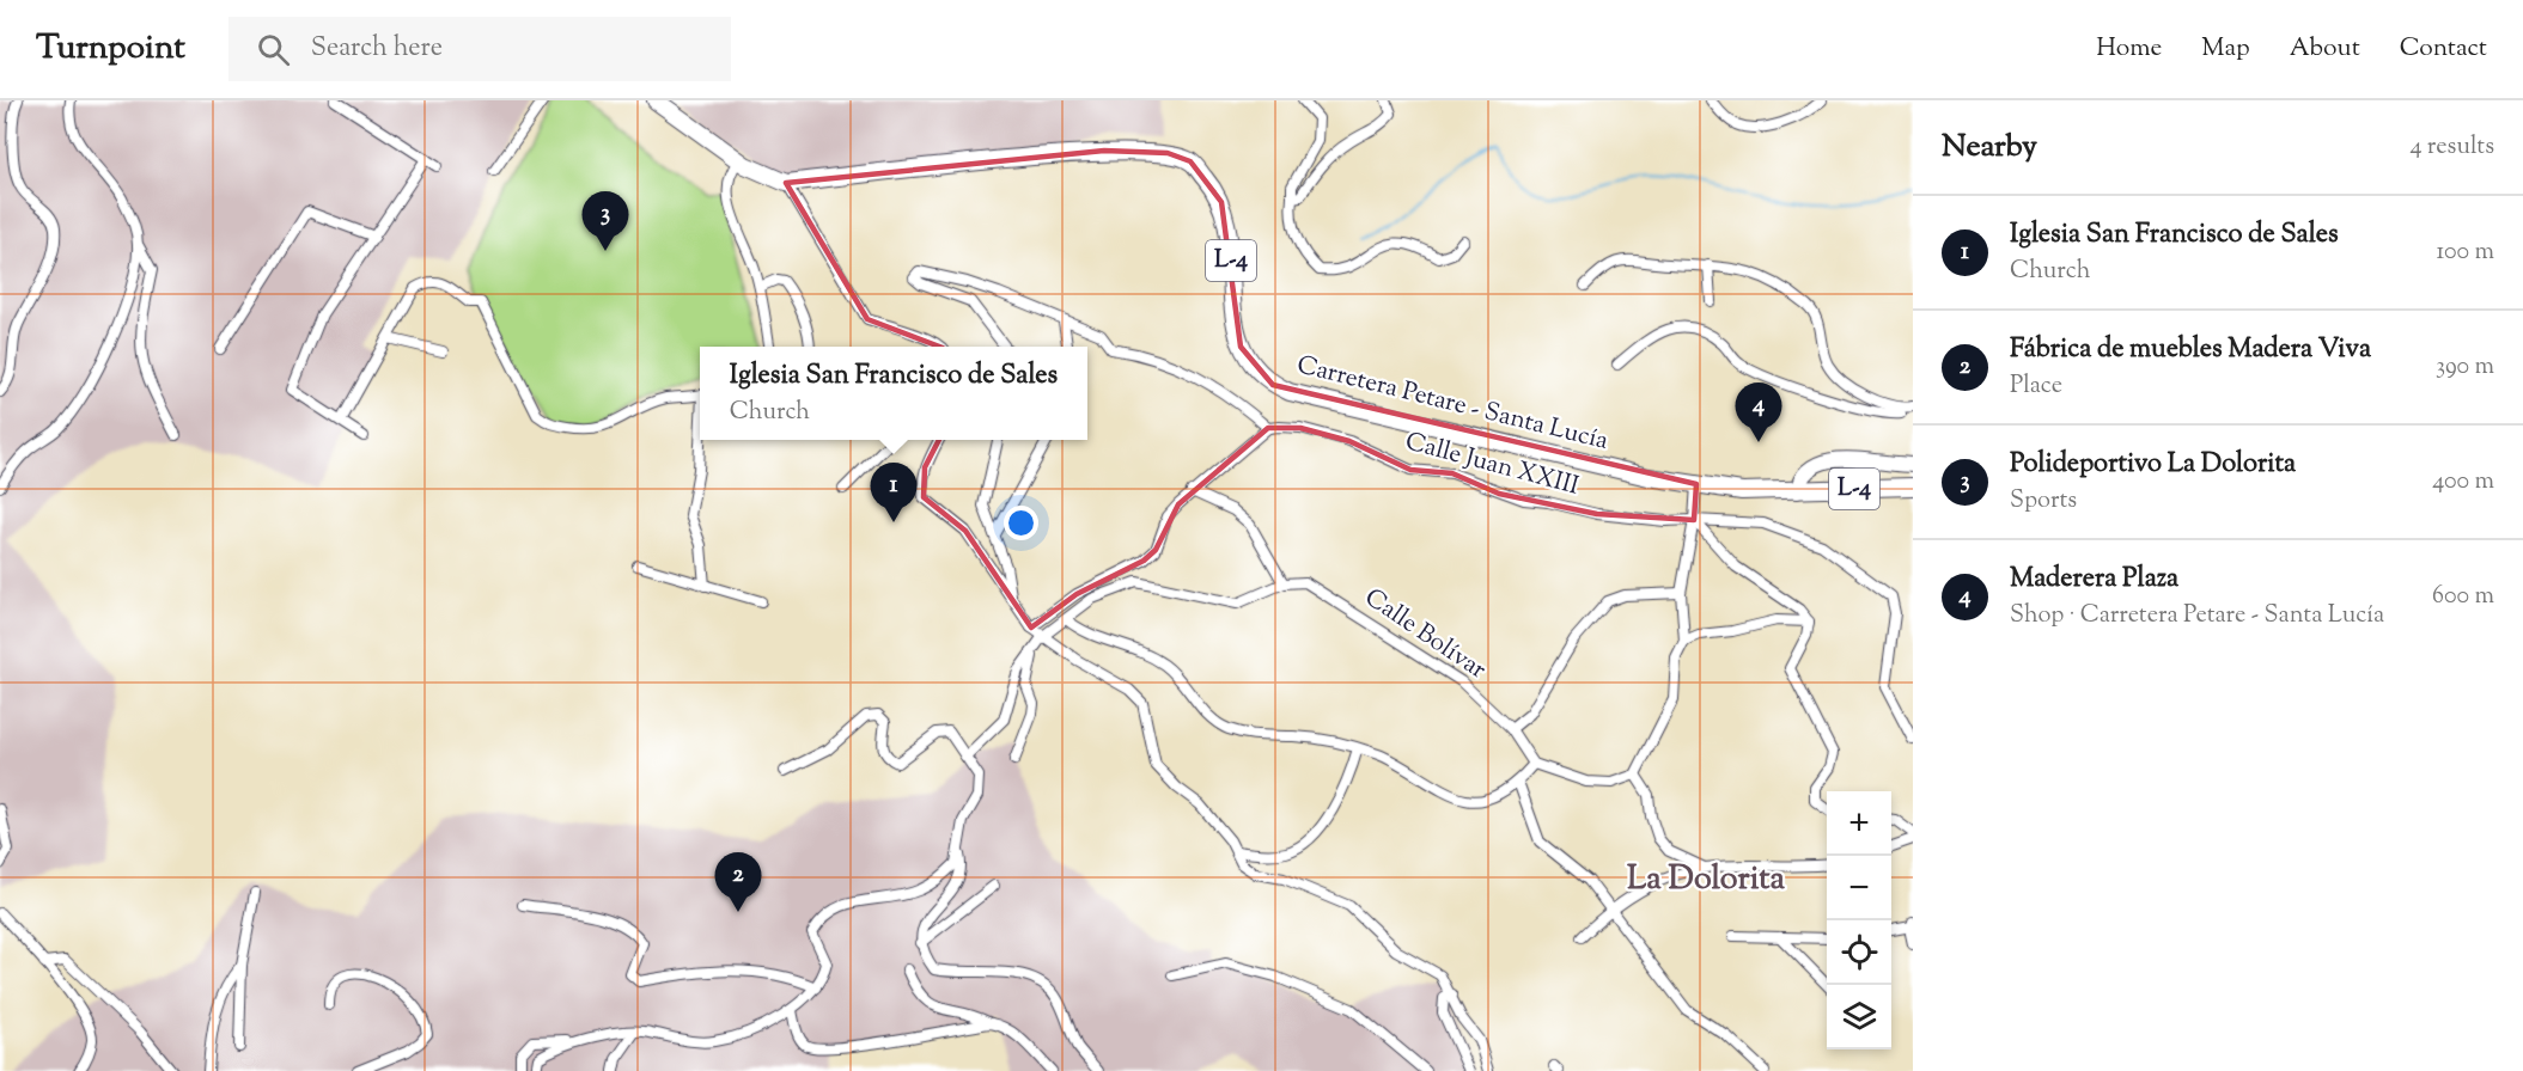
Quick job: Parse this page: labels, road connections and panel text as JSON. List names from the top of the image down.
{
  "streets": {
    "main road": ["L-4", "Carretera Petare - Santa Lucía"],
    "street": ["Calle Juan XXIII", "Calle Bolívar"]
  },
  "districts": ["La Dolorita"],
  "page": {
    "header": "Turnpoint",
    "search": "Search here",
    "nav": [
      "Home",
      "Map",
      "About",
      "Contact"
    ],
    "heading": ["Nearby", "4 results"],
    "pins": [
      "3",
      "4",
      "1",
      "2"
    ],
    "list": [
      {
        "mark": "1",
        "name": "Iglesia San Francisco de Sales",
        "note": "Church",
        "value": "100 m"
      },
      {
        "mark": "2",
        "name": "Fábrica de muebles Madera Viva",
        "note": "Place",
        "value": "390 m"
      },
      {
        "mark": "3",
        "name": "Polideportivo La Dolorita",
        "note": "Sports",
        "value": "400 m"
      },
      {
        "mark": "4",
        "name": "Maderera Plaza",
        "note": "Shop · Carretera Petare - Santa Lucía",
        "value": "600 m"
      }
    ],
    "popup": ["Iglesia San Francisco de Sales", "Church"],
    "map_buttons": ["+", "−"]
  }
}
